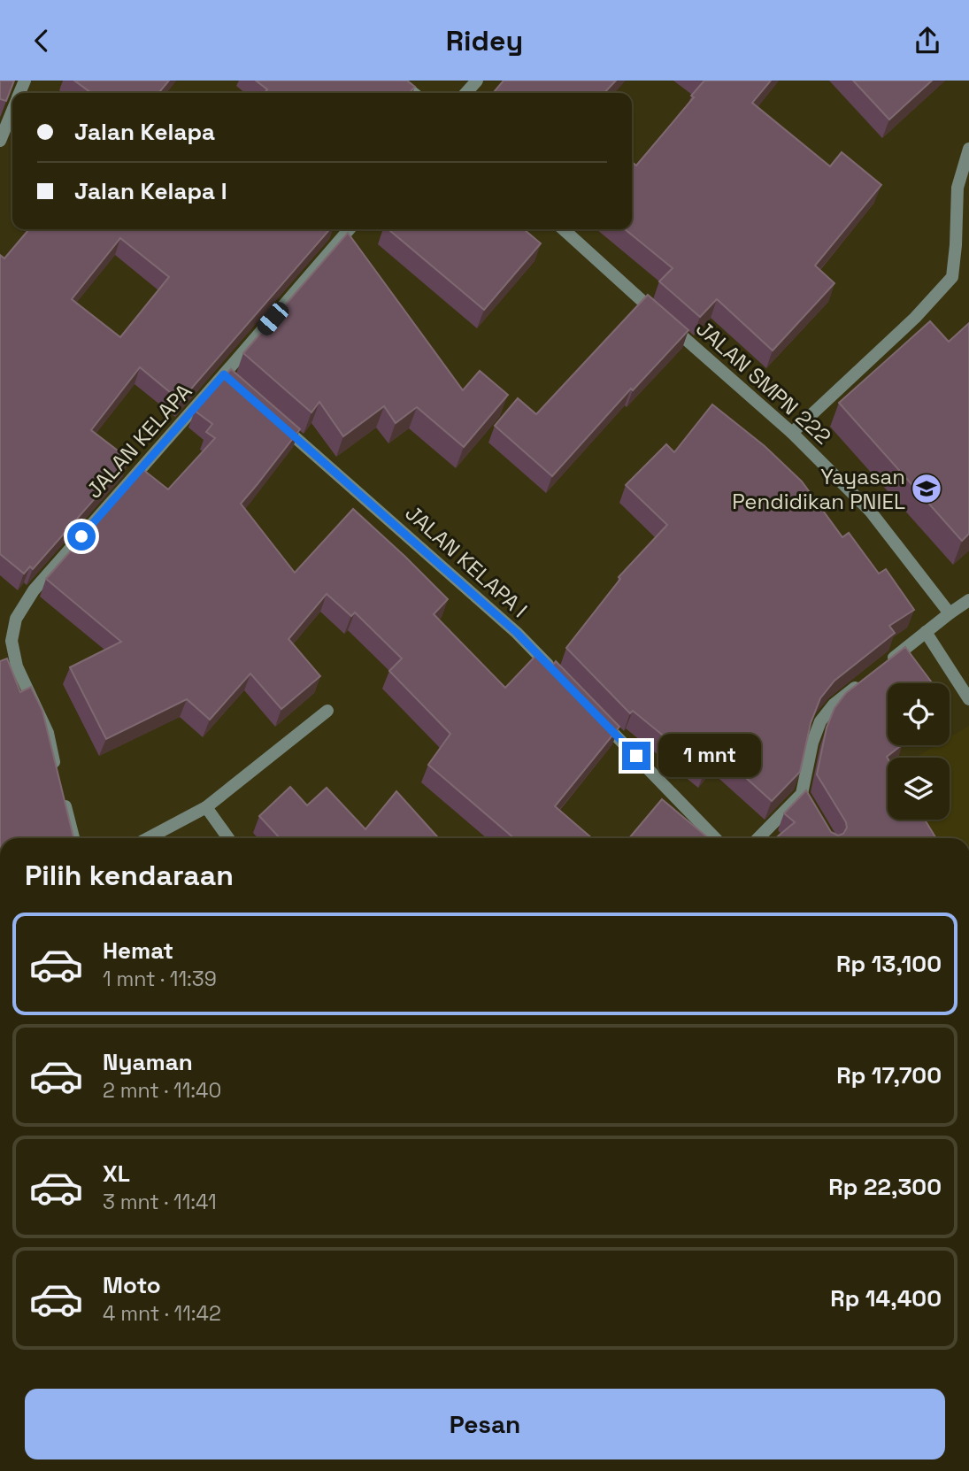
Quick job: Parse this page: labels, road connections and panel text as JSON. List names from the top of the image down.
{
  "streets": {
    "street": ["JALAN SMPN 222", "JALAN KELAPA", "JALAN KELAPA I"]
  },
  "places": {
    "school or university": ["Yayasan Pendidikan PNIEL"]
  },
  "page": {
    "header": "Ridey",
    "banner": ["Jalan Kelapa", "Jalan Kelapa I"],
    "bubble": "1 mnt",
    "heading": "Pilih kendaraan",
    "list": [
      {
        "name": "Hemat",
        "note": "1 mnt · 11:39",
        "value": "Rp 13,100"
      },
      {
        "name": "Nyaman",
        "note": "2 mnt · 11:40",
        "value": "Rp 17,700"
      },
      {
        "name": "XL",
        "note": "3 mnt · 11:41",
        "value": "Rp 22,300"
      },
      {
        "name": "Moto",
        "note": "4 mnt · 11:42",
        "value": "Rp 14,400"
      }
    ],
    "buttons": "Pesan"
  }
}
